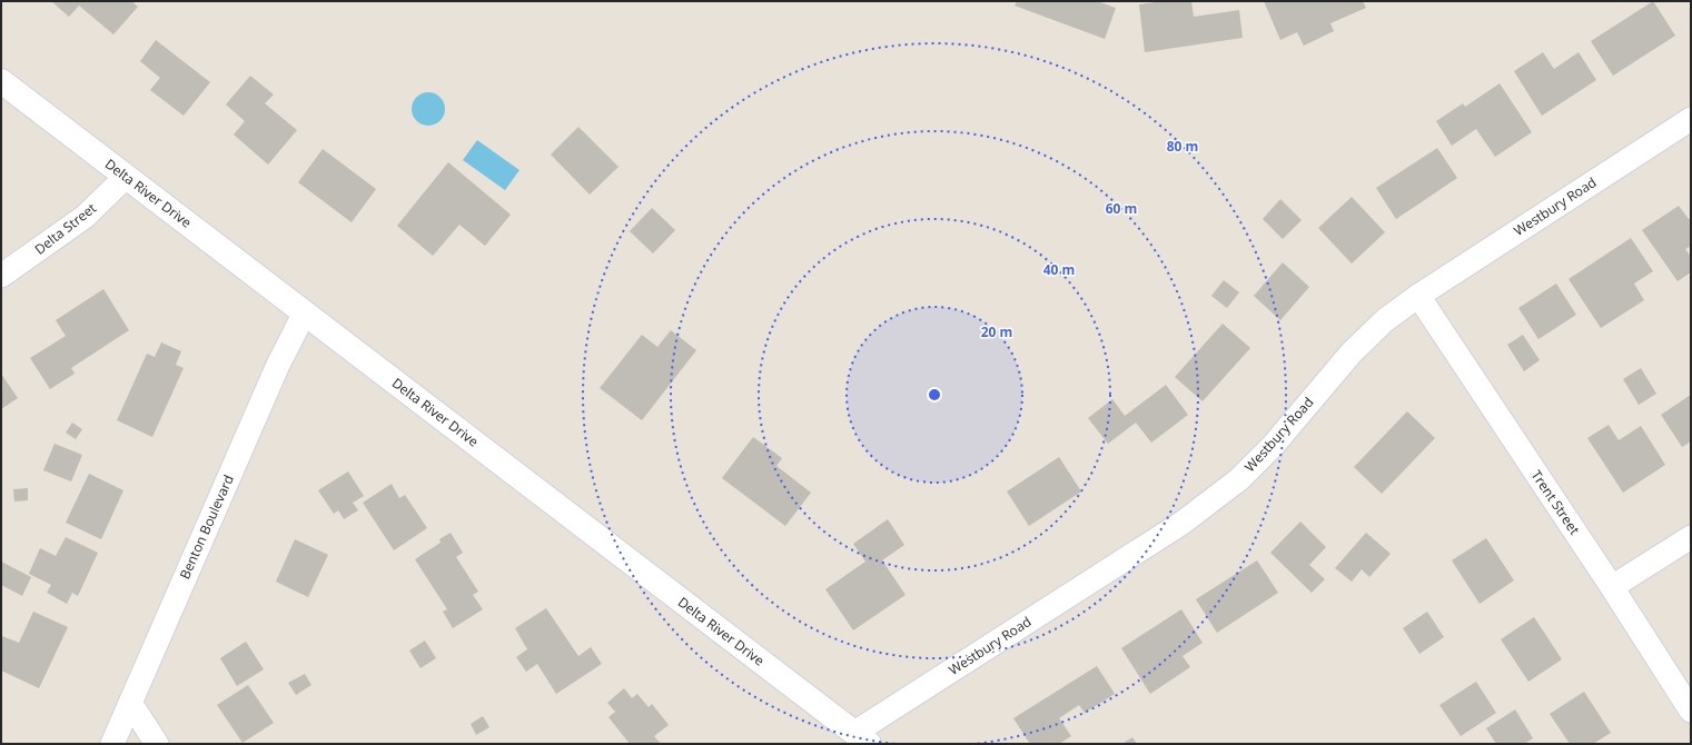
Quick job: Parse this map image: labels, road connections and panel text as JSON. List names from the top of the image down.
{
  "streets": {
    "street": [
      "Delta River Drive",
      "Westbury Road",
      "Delta Street",
      "Trent Street",
      "Benton Boulevard"
    ]
  },
  "crossings": [
    ["Delta River Drive", "Westbury Road"],
    ["Delta River Drive", "Delta Street"],
    ["Delta River Drive", "Benton Boulevard"],
    ["Westbury Road", "Trent Street"]
  ],
  "rings": [
    "80 m",
    "60 m",
    "40 m",
    "20 m"
  ]
}
